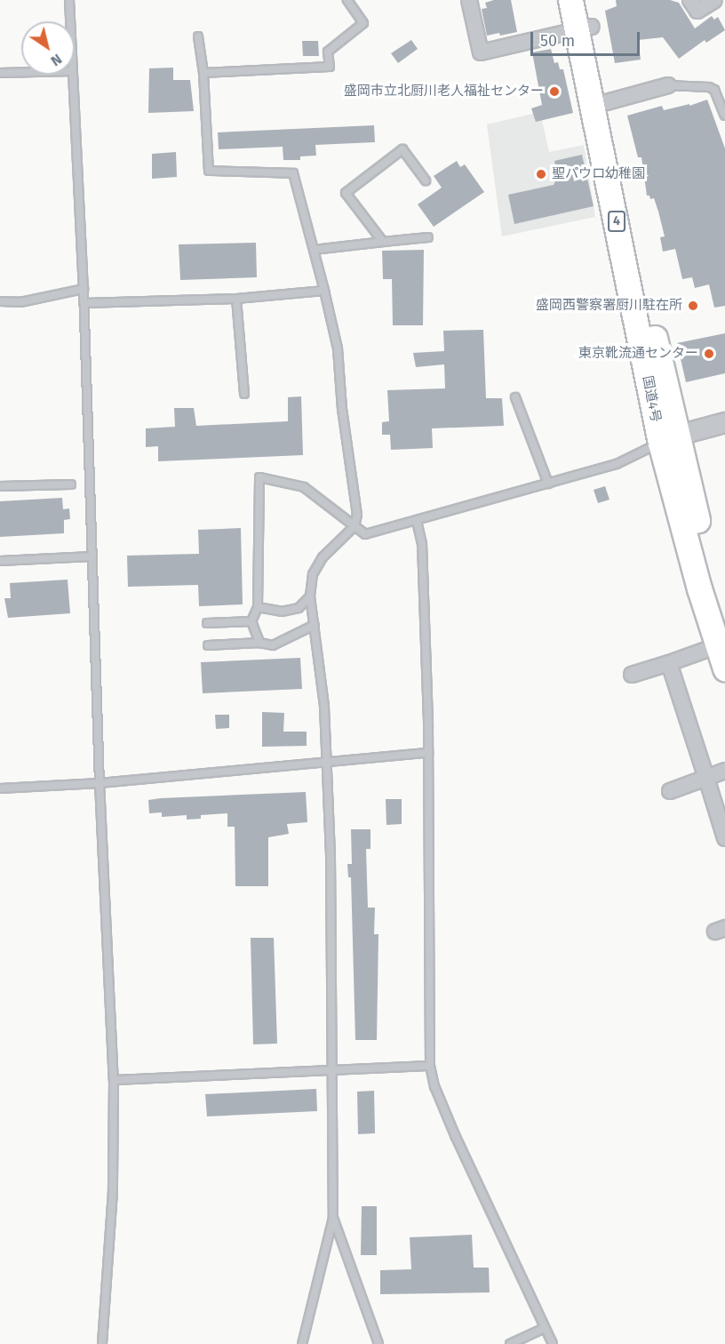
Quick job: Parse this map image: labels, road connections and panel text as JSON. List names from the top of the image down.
{
  "streets": {
    "highway": ["4", "国道4号"]
  },
  "places": [
    "盛岡市立北厨川老人福祉センター",
    "聖パウロ幼稚園",
    "盛岡西警察署厨川駐在所",
    "東京靴流通センター"
  ],
  "scale_bar": "50 m",
  "north": "bottom right"
}
